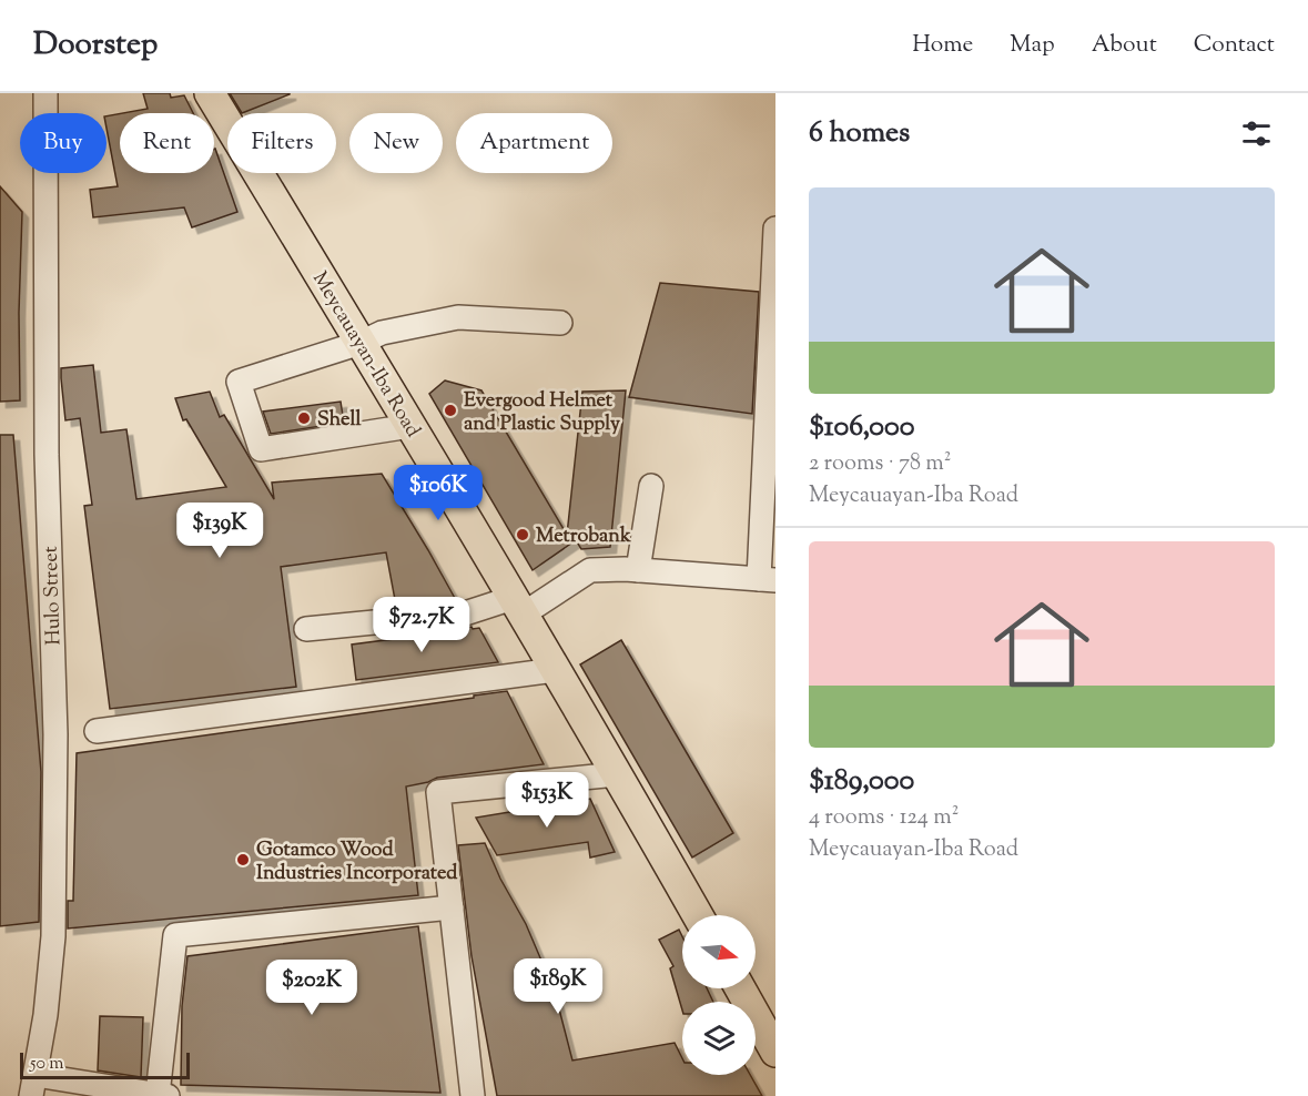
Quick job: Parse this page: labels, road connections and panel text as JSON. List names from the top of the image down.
{
  "streets": {
    "main road": ["Meycauayan-Iba Road"],
    "street": ["Hulo Street"]
  },
  "places": [
    "Evergood Helmet and Plastic Supply",
    "Shell",
    "Metrobank",
    "Gotamco Wood Industries Incorporated"
  ],
  "scale_bar": "50 m",
  "north": "right",
  "page": {
    "header": "Doorstep",
    "nav": [
      "Home",
      "Map",
      "About",
      "Contact"
    ],
    "heading": "6 homes",
    "chip": [
      "Buy",
      "Rent",
      "Filters",
      "New",
      "Apartment"
    ],
    "list": [
      {
        "name": "$106,000",
        "note": "2 rooms · 78 m² · Meycauayan-Iba Road"
      },
      {
        "name": "$189,000",
        "note": "4 rooms · 124 m² · Meycauayan-Iba Road"
      }
    ],
    "price": [
      "$106K",
      "$139K",
      "$72.7K",
      "$153K",
      "$189K",
      "$202K"
    ],
    "scale": "50 m"
  }
}
